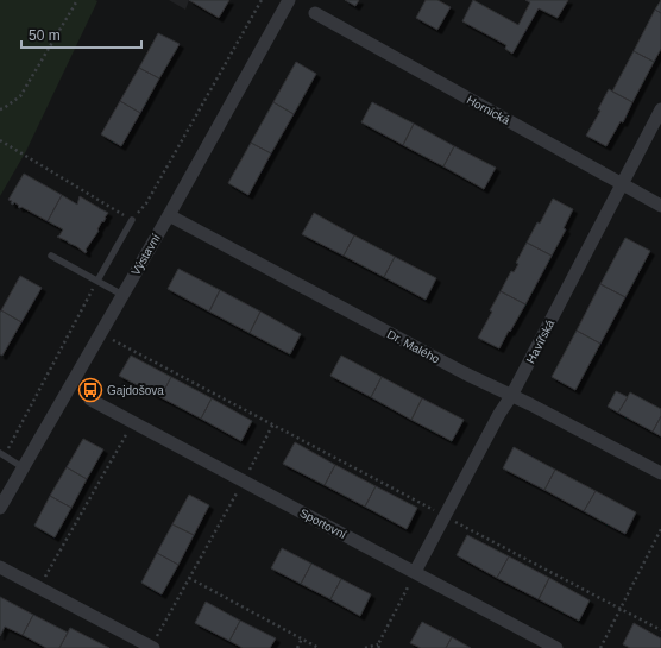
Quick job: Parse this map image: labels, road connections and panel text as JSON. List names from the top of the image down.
{
  "streets": {
    "street": [
      "Hornická",
      "Výstavní",
      "Havířská",
      "Dr. Malého",
      "Sportovní"
    ]
  },
  "crossings": [
    ["Hornická", "Havířská"],
    ["Výstavní", "Dr. Malého"],
    ["Havířská", "Dr. Malého"],
    ["Havířská", "Sportovní"]
  ],
  "places": {
    "bus stop": ["Gajdošova"]
  },
  "scale_bar": "50 m"
}
